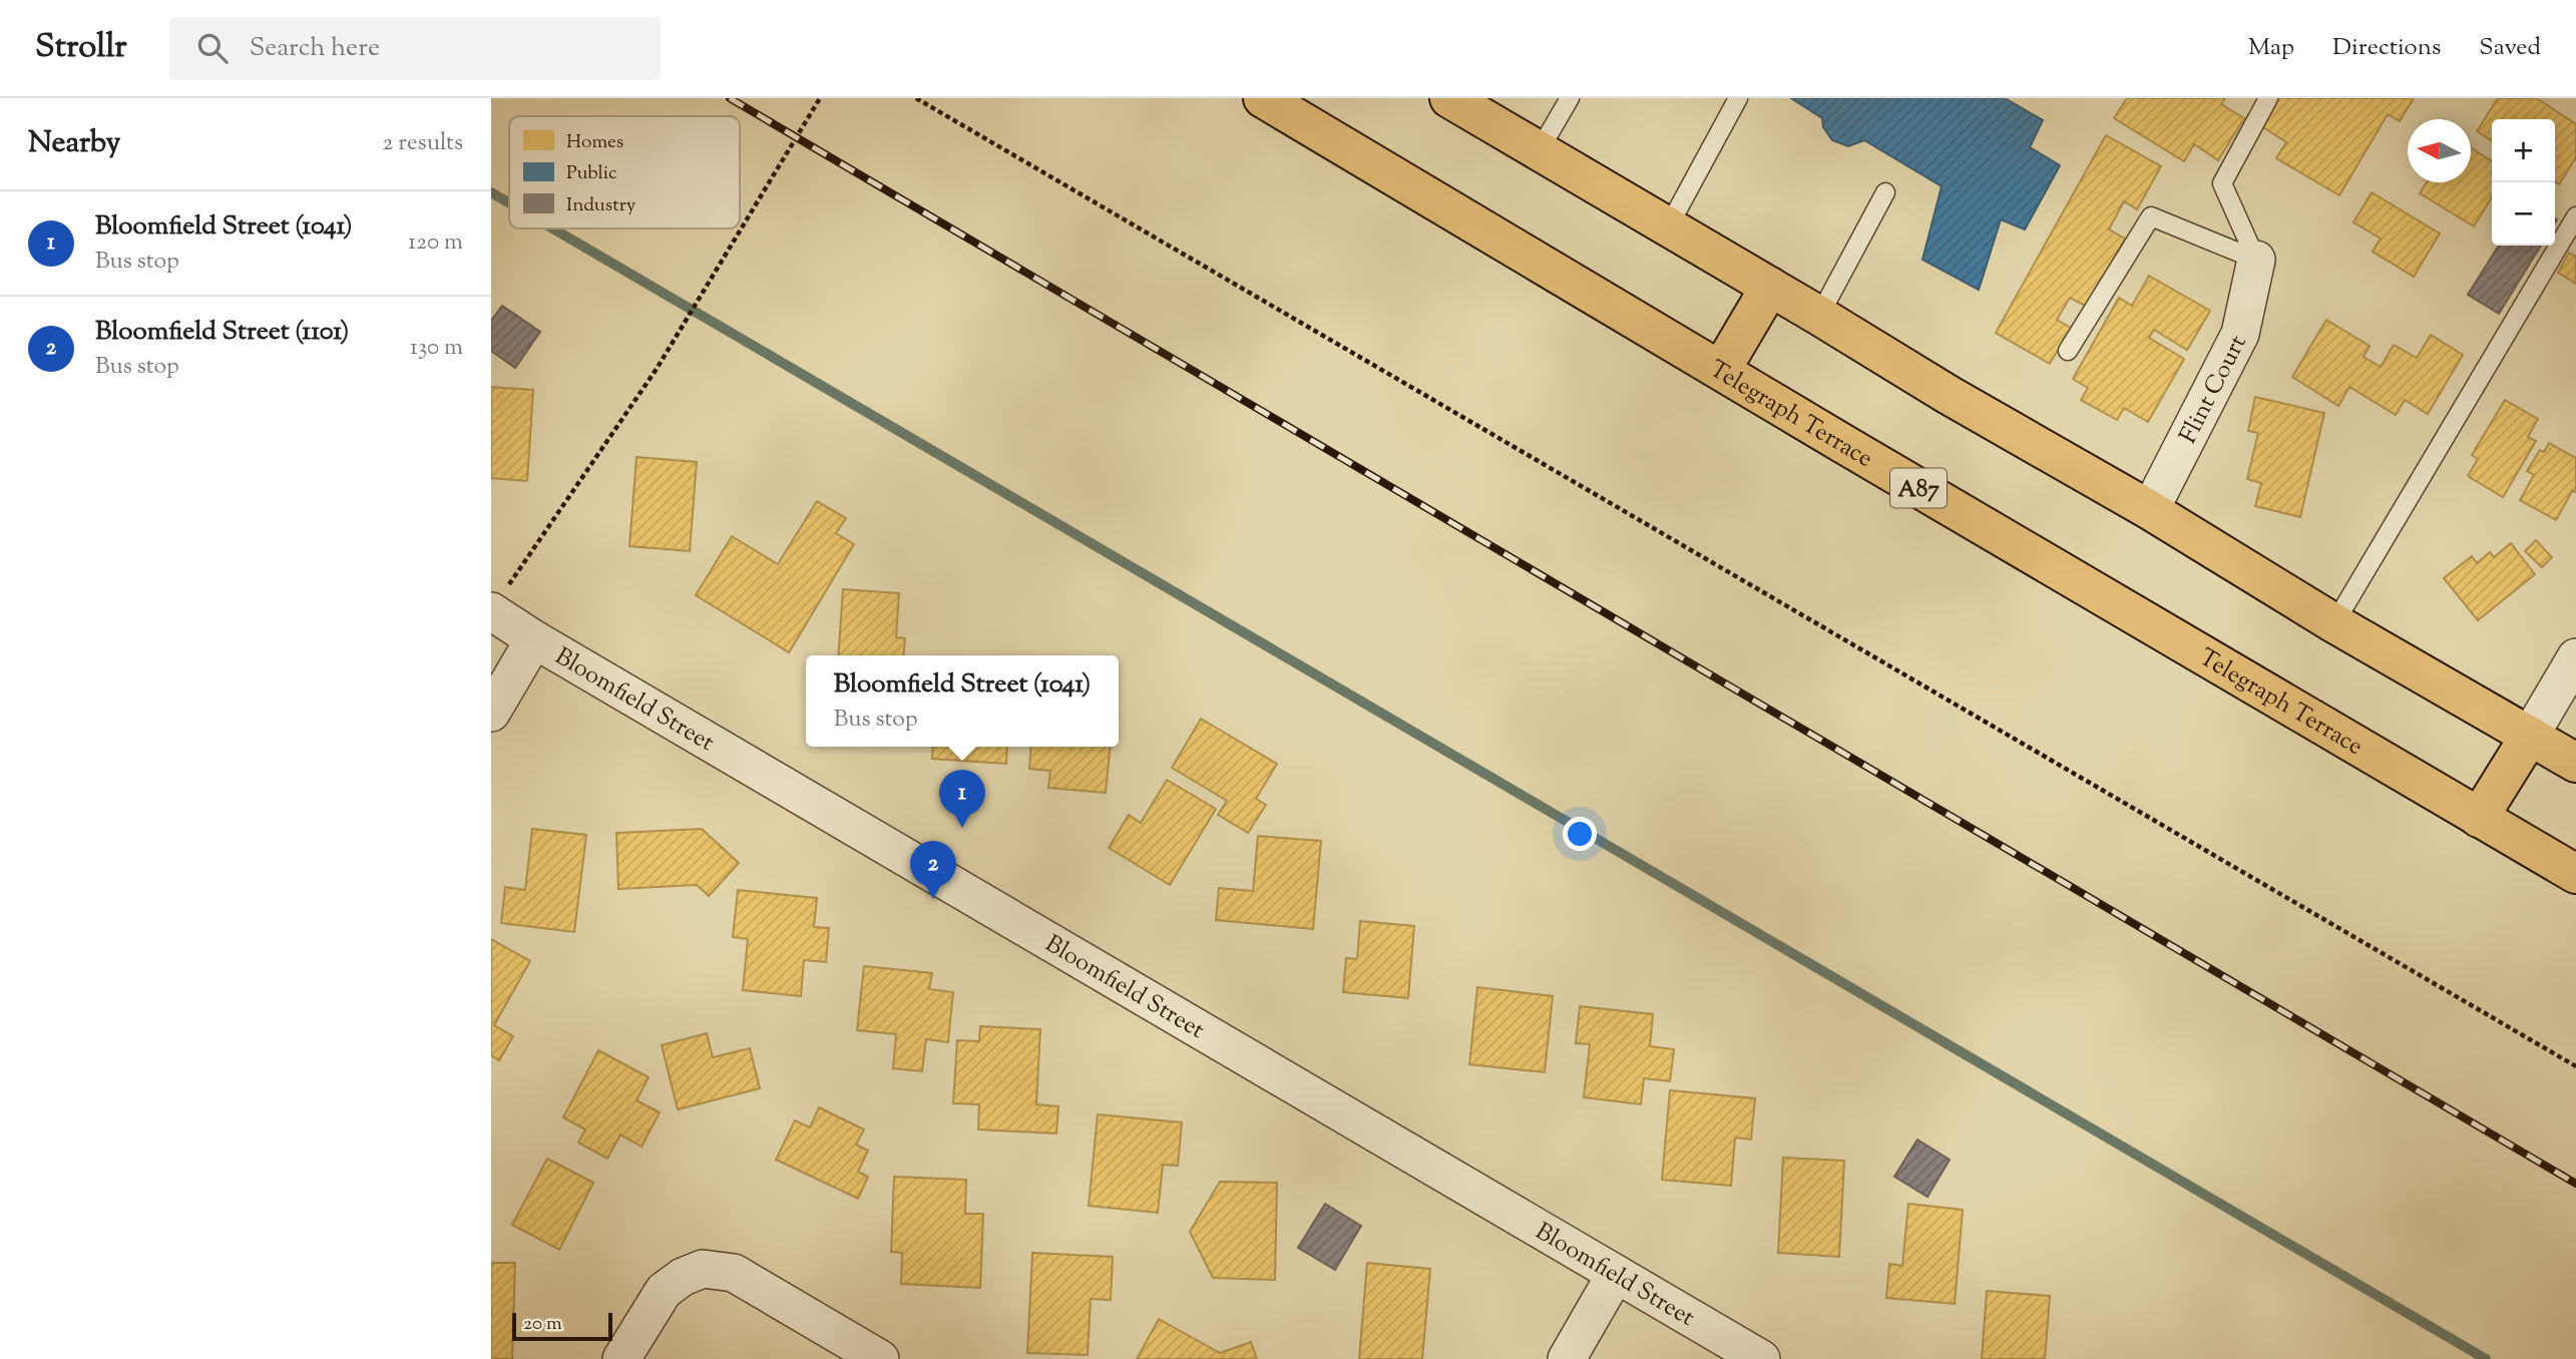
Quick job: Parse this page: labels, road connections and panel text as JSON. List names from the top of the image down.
{
  "streets": {
    "highway": ["Telegraph Terrace", "A87"],
    "street": ["Flint Court", "Bloomfield Street"]
  },
  "legend": ["Homes", "Public", "Industry"],
  "scale_bar": "20 m",
  "north": "left",
  "page": {
    "header": "Strollr",
    "search": "Search here",
    "nav": ["Map", "Directions", "Saved"],
    "heading": ["Nearby", "2 results"],
    "map_buttons": ["+", "−"],
    "list": [
      {
        "mark": "1",
        "name": "Bloomfield Street (1041)",
        "note": "Bus stop",
        "value": "120 m"
      },
      {
        "mark": "2",
        "name": "Bloomfield Street (1101)",
        "note": "Bus stop",
        "value": "130 m"
      }
    ],
    "popup": ["Bloomfield Street (1041)", "Bus stop"],
    "pins": ["1", "2"],
    "scale": "20 m"
  }
}
